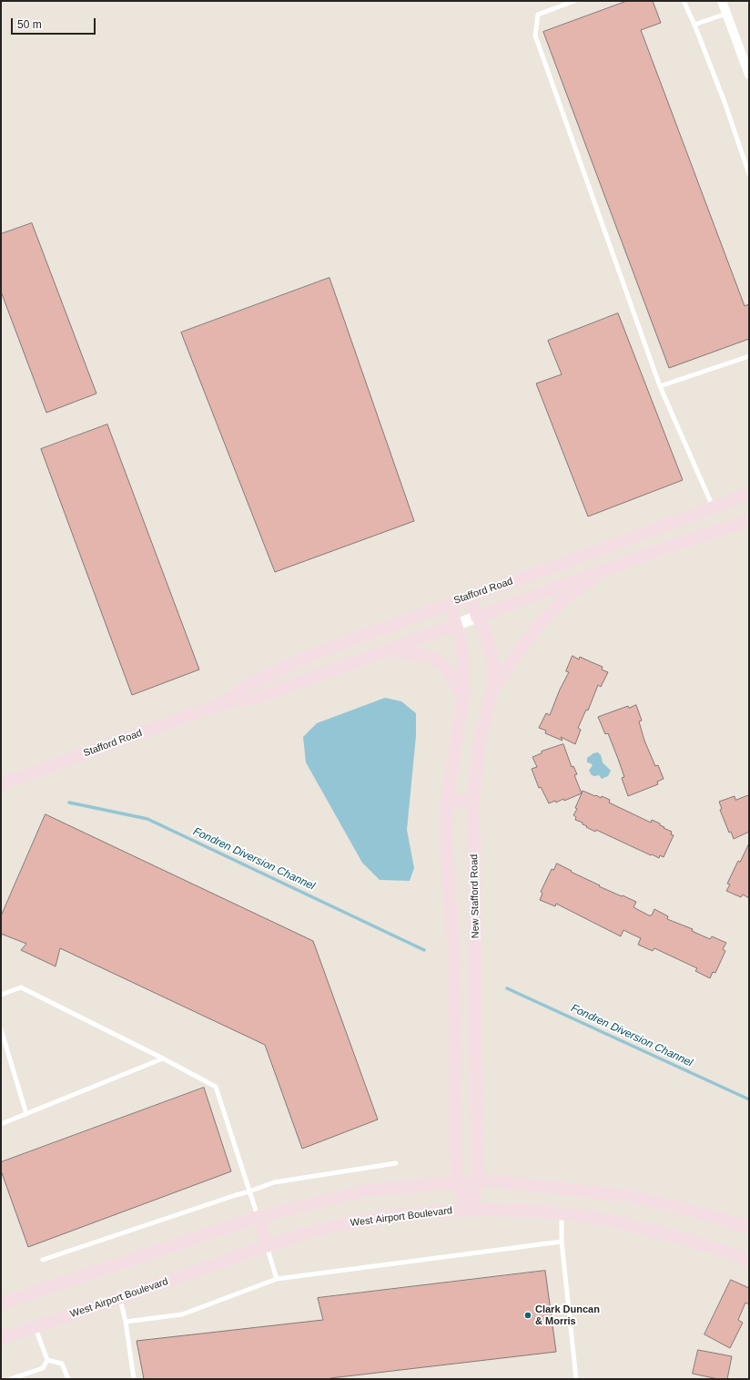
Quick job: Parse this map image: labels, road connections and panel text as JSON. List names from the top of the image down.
{
  "streets": {
    "main road": ["Stafford Road", "New Stafford Road", "West Airport Boulevard"]
  },
  "crossings": [
    ["Stafford Road", "New Stafford Road"],
    ["New Stafford Road", "West Airport Boulevard"]
  ],
  "water": ["Fondren Diversion Channel"],
  "places": ["Clark Duncan & Morris"],
  "scale_bar": "50 m"
}
